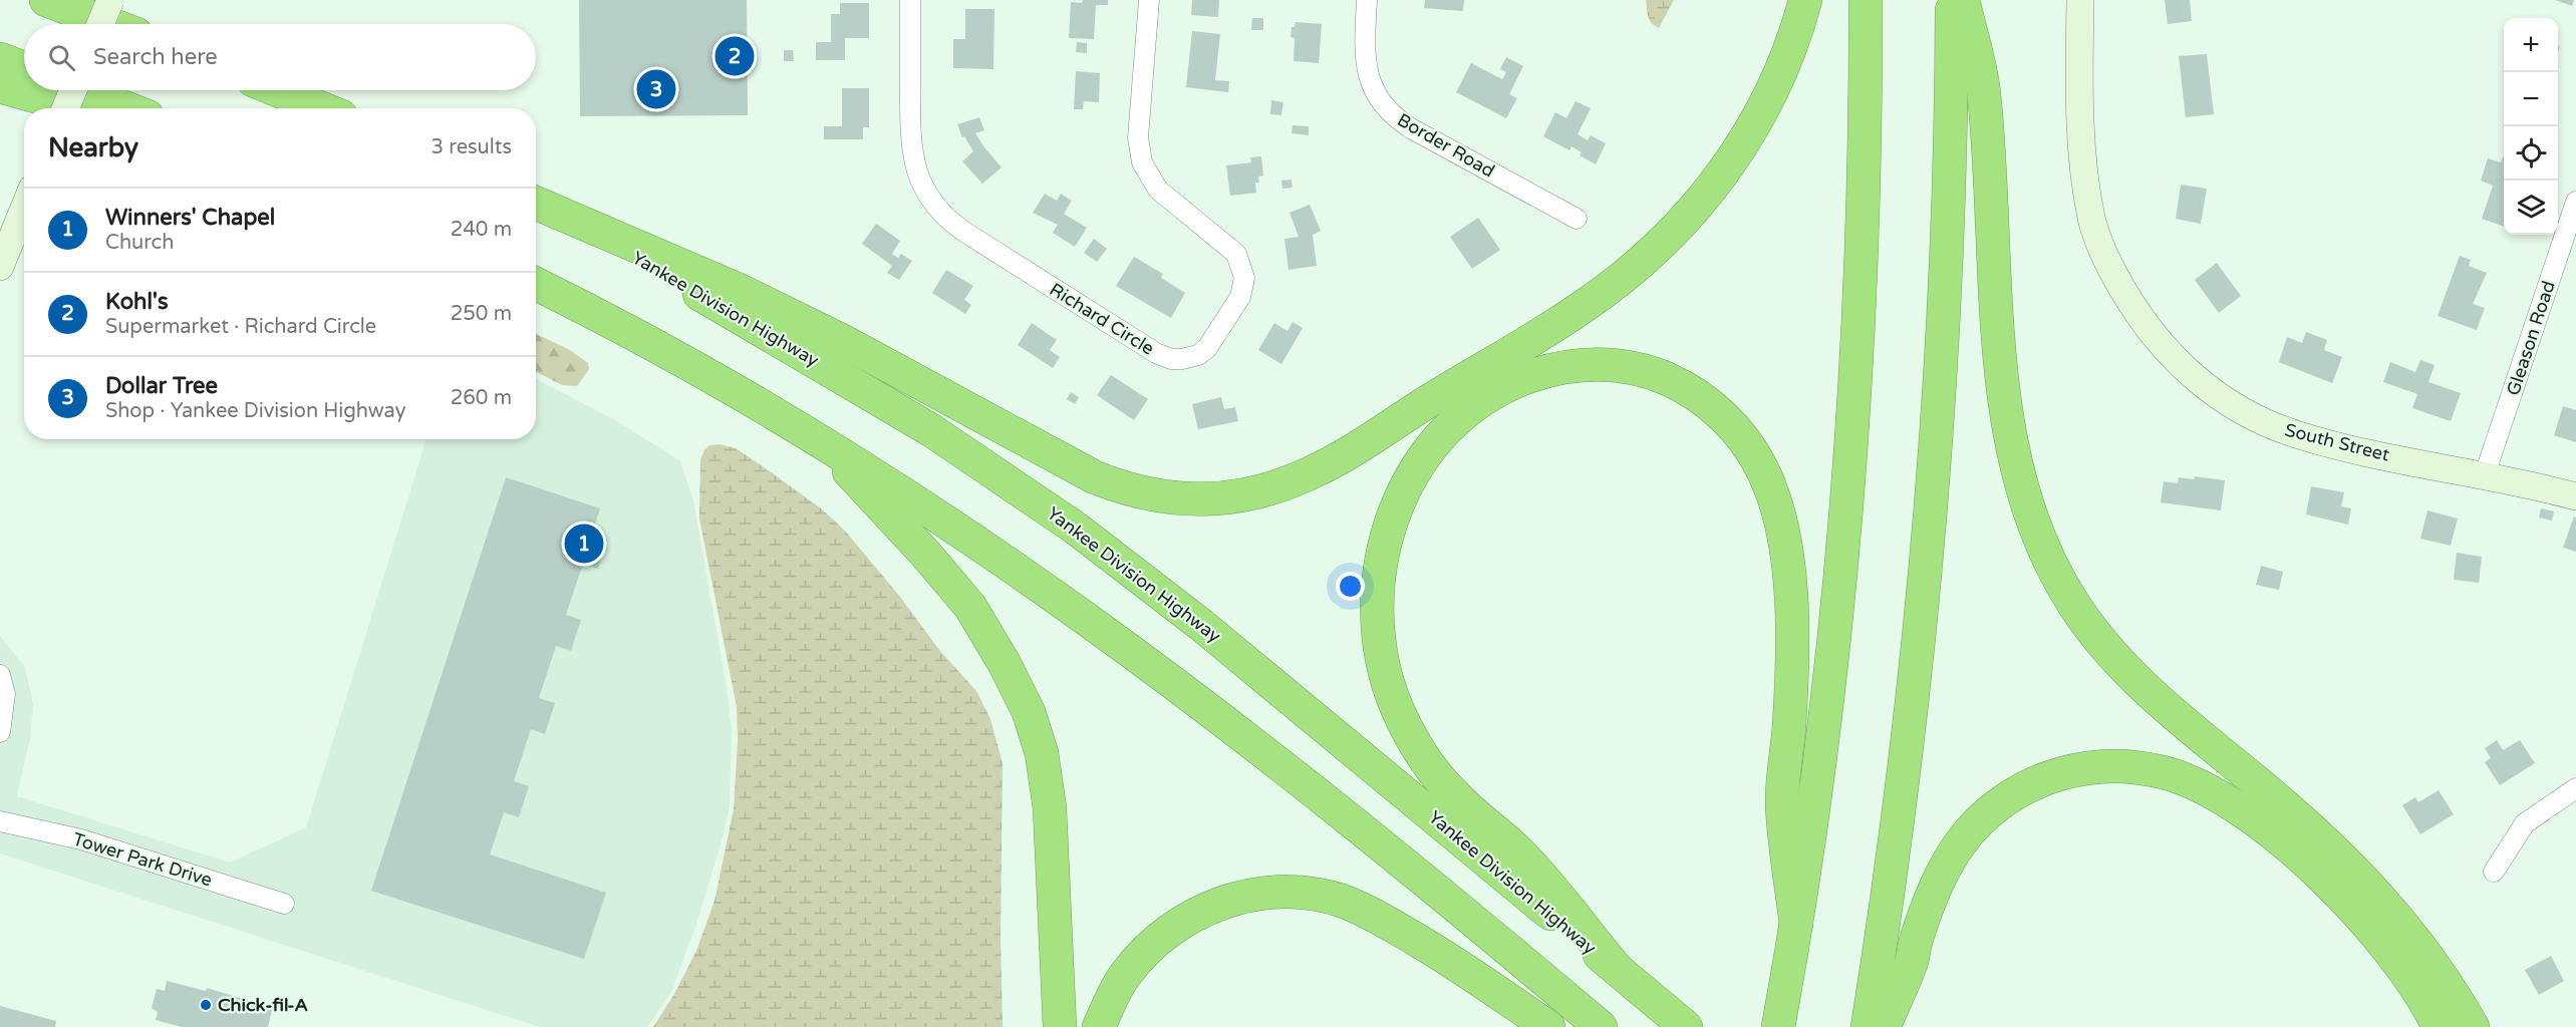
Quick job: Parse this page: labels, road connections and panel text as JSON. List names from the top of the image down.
{
  "streets": {
    "highway": ["Yankee Division Highway"],
    "street": [
      "Border Road",
      "Richard Circle",
      "Gleason Road",
      "South Street",
      "Tower Park Drive"
    ]
  },
  "crossings": [
    ["Gleason Road", "South Street"]
  ],
  "places": ["Chick-fil-A"],
  "page": {
    "map_buttons": ["+", "−"],
    "search": "Search here",
    "pins": ["2", "3", "1"],
    "heading": ["Nearby", "3 results"],
    "list": [
      {
        "mark": "1",
        "name": "Winners' Chapel",
        "note": "Church",
        "value": "240 m"
      },
      {
        "mark": "2",
        "name": "Kohl's",
        "note": "Supermarket · Richard Circle",
        "value": "250 m"
      },
      {
        "mark": "3",
        "name": "Dollar Tree",
        "note": "Shop · Yankee Division Highway",
        "value": "260 m"
      }
    ]
  }
}
